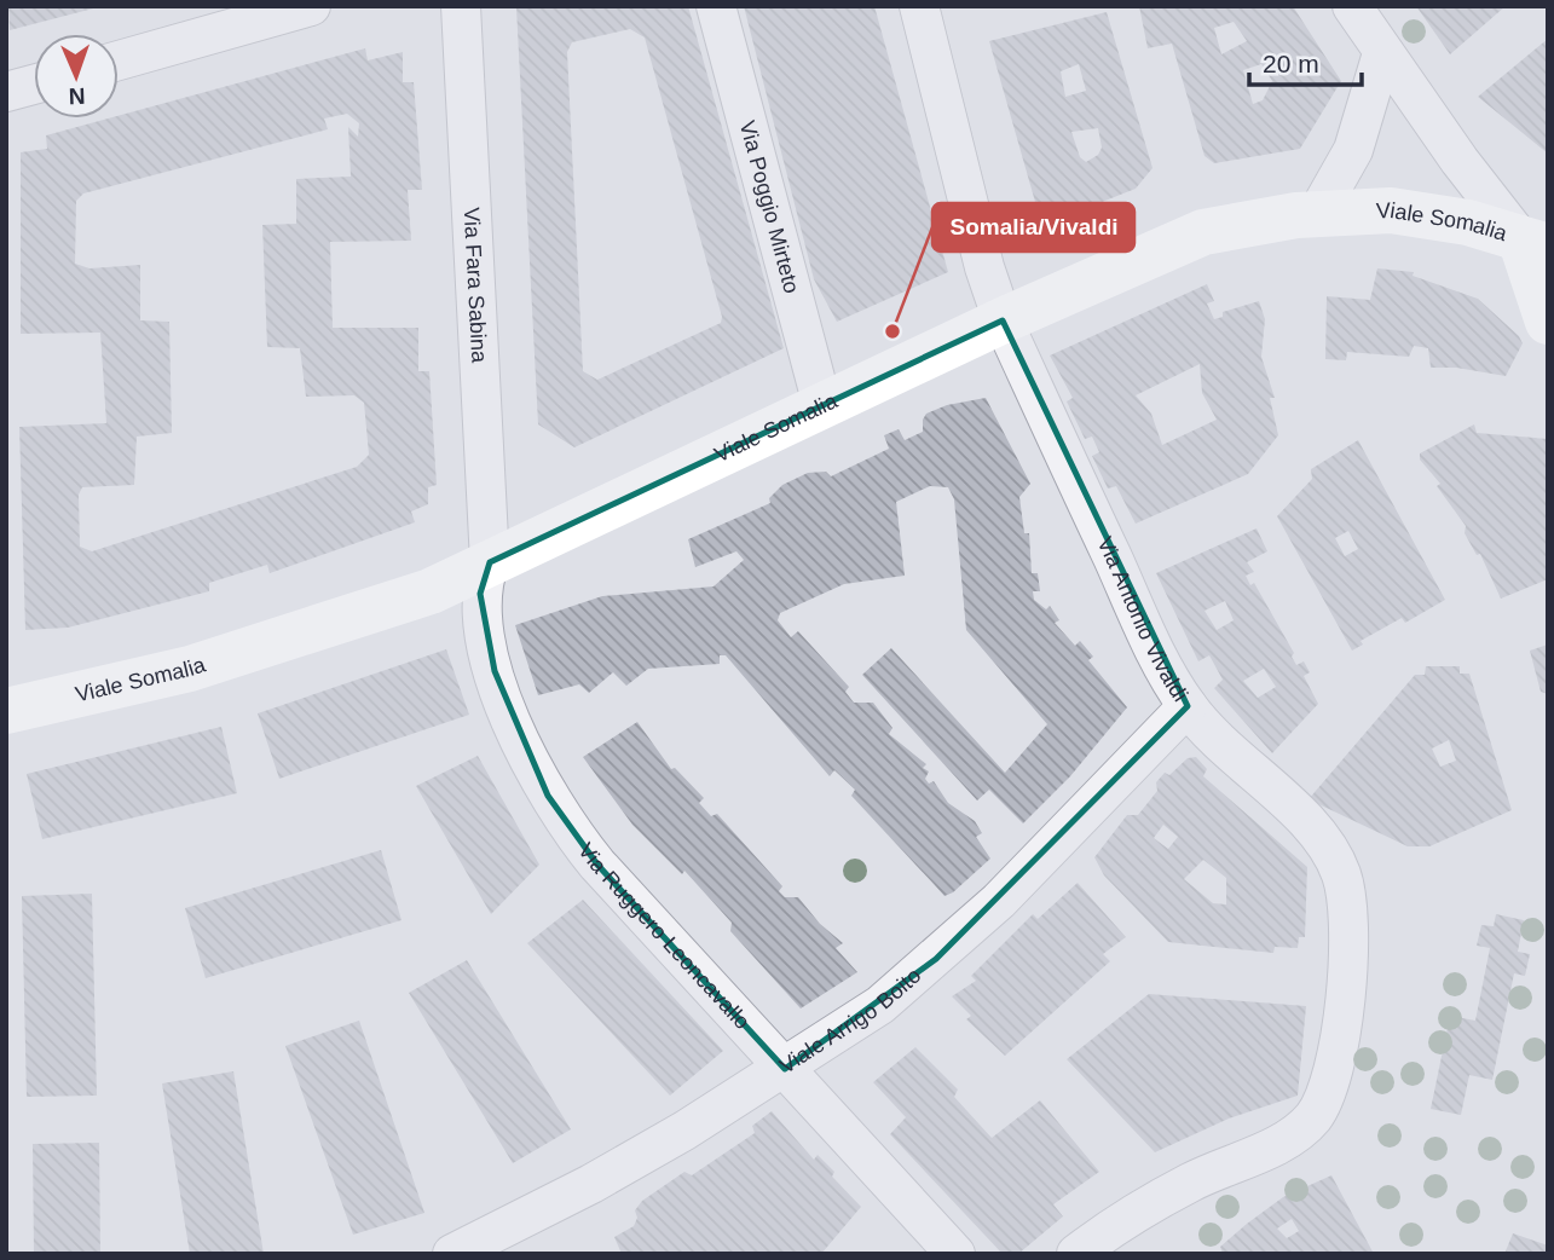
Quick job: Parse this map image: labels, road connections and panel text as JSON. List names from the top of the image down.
{
  "streets": {
    "main road": ["Viale Somalia"],
    "street": [
      "Via Poggio Mirteto",
      "Via Fara Sabina",
      "Via Antonio Vivaldi",
      "Via Ruggero Leoncavallo",
      "Viale Arrigo Boito"
    ]
  },
  "crossings": [
    ["Via Poggio Mirteto", "Viale Somalia"],
    ["Viale Somalia", "Via Fara Sabina"],
    ["Viale Somalia", "Via Antonio Vivaldi"],
    ["Viale Somalia", "Via Ruggero Leoncavallo"],
    ["Via Fara Sabina", "Via Ruggero Leoncavallo"],
    ["Via Antonio Vivaldi", "Viale Arrigo Boito"],
    ["Via Ruggero Leoncavallo", "Viale Arrigo Boito"]
  ],
  "places": ["Somalia/Vivaldi"],
  "scale_bar": "20 m",
  "north": "bottom"
}
